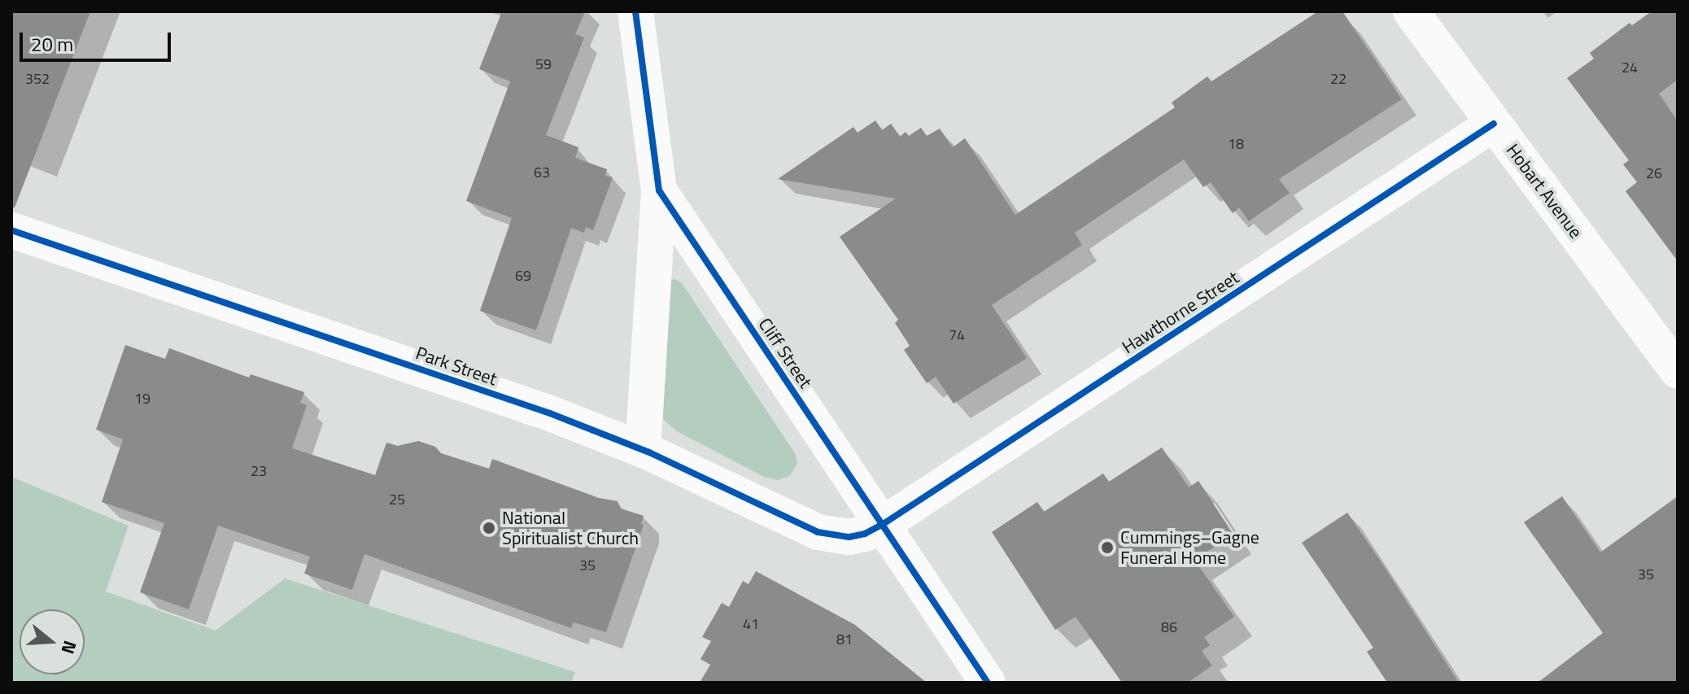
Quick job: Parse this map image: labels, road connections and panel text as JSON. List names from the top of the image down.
{
  "streets": {
    "street": [
      "Hobart Avenue",
      "Hawthorne Street",
      "Cliff Street",
      "Park Street"
    ]
  },
  "crossings": [
    ["Hobart Avenue", "Hawthorne Street"],
    ["Hawthorne Street", "Cliff Street"],
    ["Hawthorne Street", "Park Street"],
    ["Cliff Street", "Park Street"]
  ],
  "places": ["National Spiritualist Church", "Cummings–Gagne Funeral Home"],
  "house_numbers": [
    "59",
    "24",
    "352",
    "22",
    "18",
    "63",
    "26",
    "69",
    "74",
    "19",
    "23",
    "25",
    "35",
    "35",
    "41",
    "86",
    "81"
  ],
  "scale_bar": "20 m",
  "north": "right"
}
